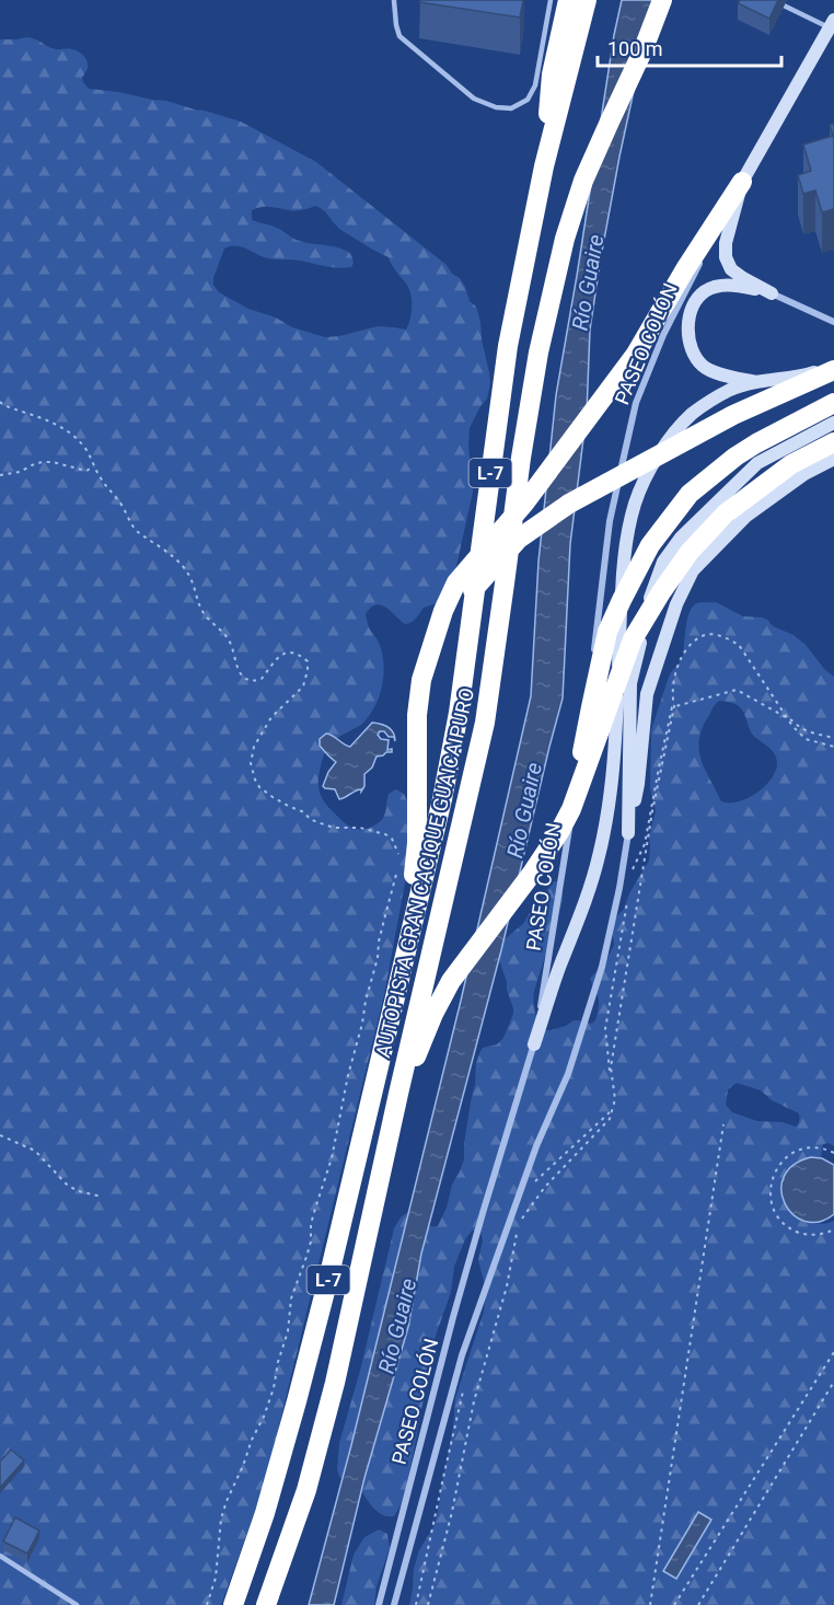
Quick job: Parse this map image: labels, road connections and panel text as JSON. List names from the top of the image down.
{
  "streets": {
    "highway": ["L-7", "AUTOPISTA GRAN CACIQUE GUAICAIPURO"],
    "street": ["PASEO COLÓN"]
  },
  "water": ["Río Guaire"],
  "scale_bar": "100 m"
}
